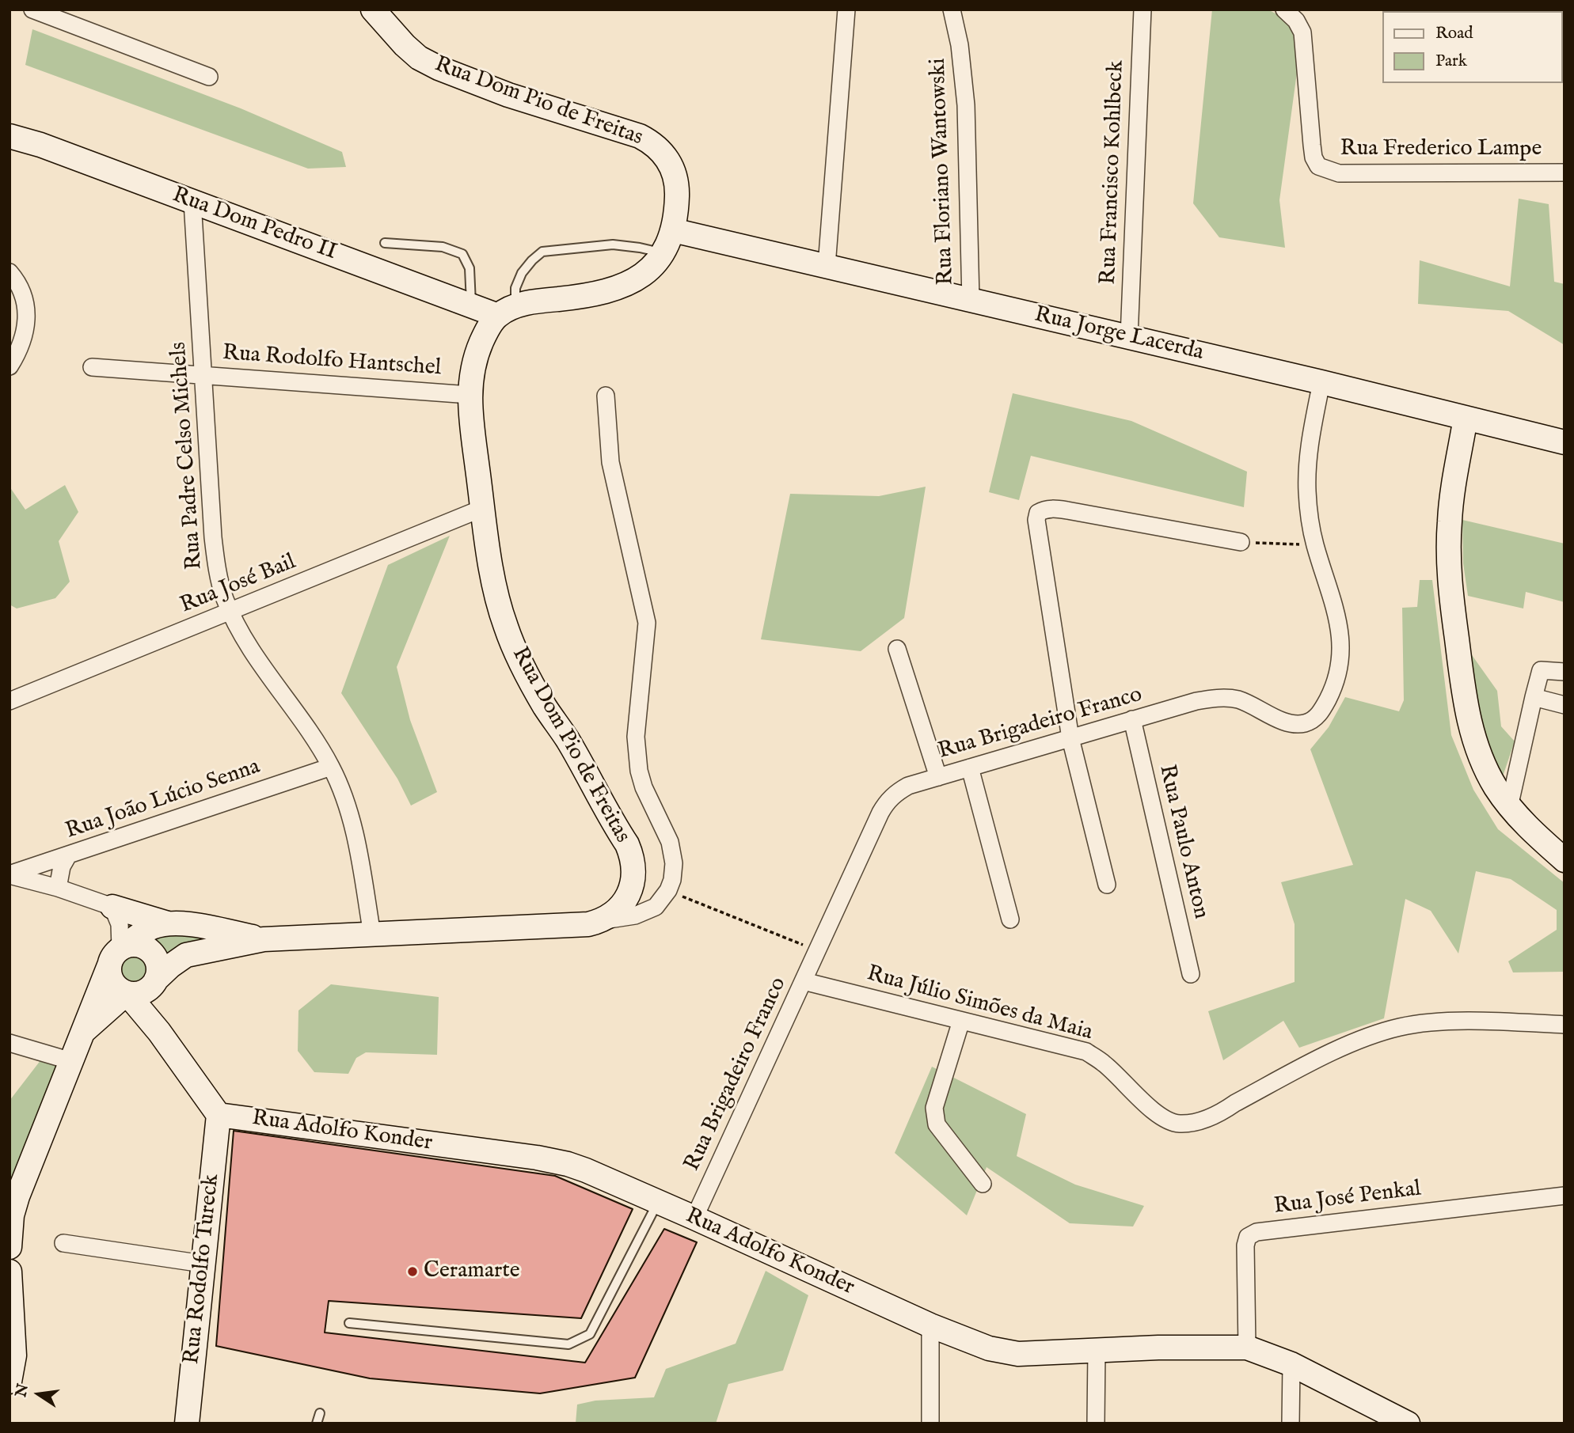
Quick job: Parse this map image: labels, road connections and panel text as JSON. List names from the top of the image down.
{
  "streets": {
    "main road": [
      "Rua Dom Pio de Freitas",
      "Rua Dom Pedro II",
      "Rua Jorge Lacerda",
      "Rua Adolfo Konder",
      "Rua Rodolfo Tureck"
    ],
    "street": [
      "Rua Frederico Lampe",
      "Rua Floriano Wantowski",
      "Rua Francisco Kohlbeck",
      "Rua Rodolfo Hantschel",
      "Rua Padre Celso Michels",
      "Rua José Bail",
      "Rua Brigadeiro Franco",
      "Rua João Lúcio Senna",
      "Rua Paulo Anton",
      "Rua Júlio Simões da Maia",
      "Rua José Penkal"
    ]
  },
  "crossings": [
    ["Rua Dom Pio de Freitas", "Rua Dom Pedro II"],
    ["Rua Dom Pio de Freitas", "Rua Jorge Lacerda"],
    ["Rua Dom Pio de Freitas", "Rua Rodolfo Hantschel"],
    ["Rua Dom Pio de Freitas", "Rua José Bail"],
    ["Rua Floriano Wantowski", "Rua Jorge Lacerda"],
    ["Rua Francisco Kohlbeck", "Rua Jorge Lacerda"],
    ["Rua Dom Pedro II", "Rua Padre Celso Michels"],
    ["Rua Jorge Lacerda", "Rua Brigadeiro Franco"],
    ["Rua Rodolfo Hantschel", "Rua Padre Celso Michels"],
    ["Rua Padre Celso Michels", "Rua José Bail"],
    ["Rua Padre Celso Michels", "Rua João Lúcio Senna"],
    ["Rua Brigadeiro Franco", "Rua Paulo Anton"],
    ["Rua Brigadeiro Franco", "Rua Júlio Simões da Maia"],
    ["Rua Brigadeiro Franco", "Rua Adolfo Konder"],
    ["Rua Adolfo Konder", "Rua José Penkal"],
    ["Rua Adolfo Konder", "Rua Rodolfo Tureck"]
  ],
  "places": ["Ceramarte"],
  "legend": ["Road", "Park"],
  "north": "left"
}
